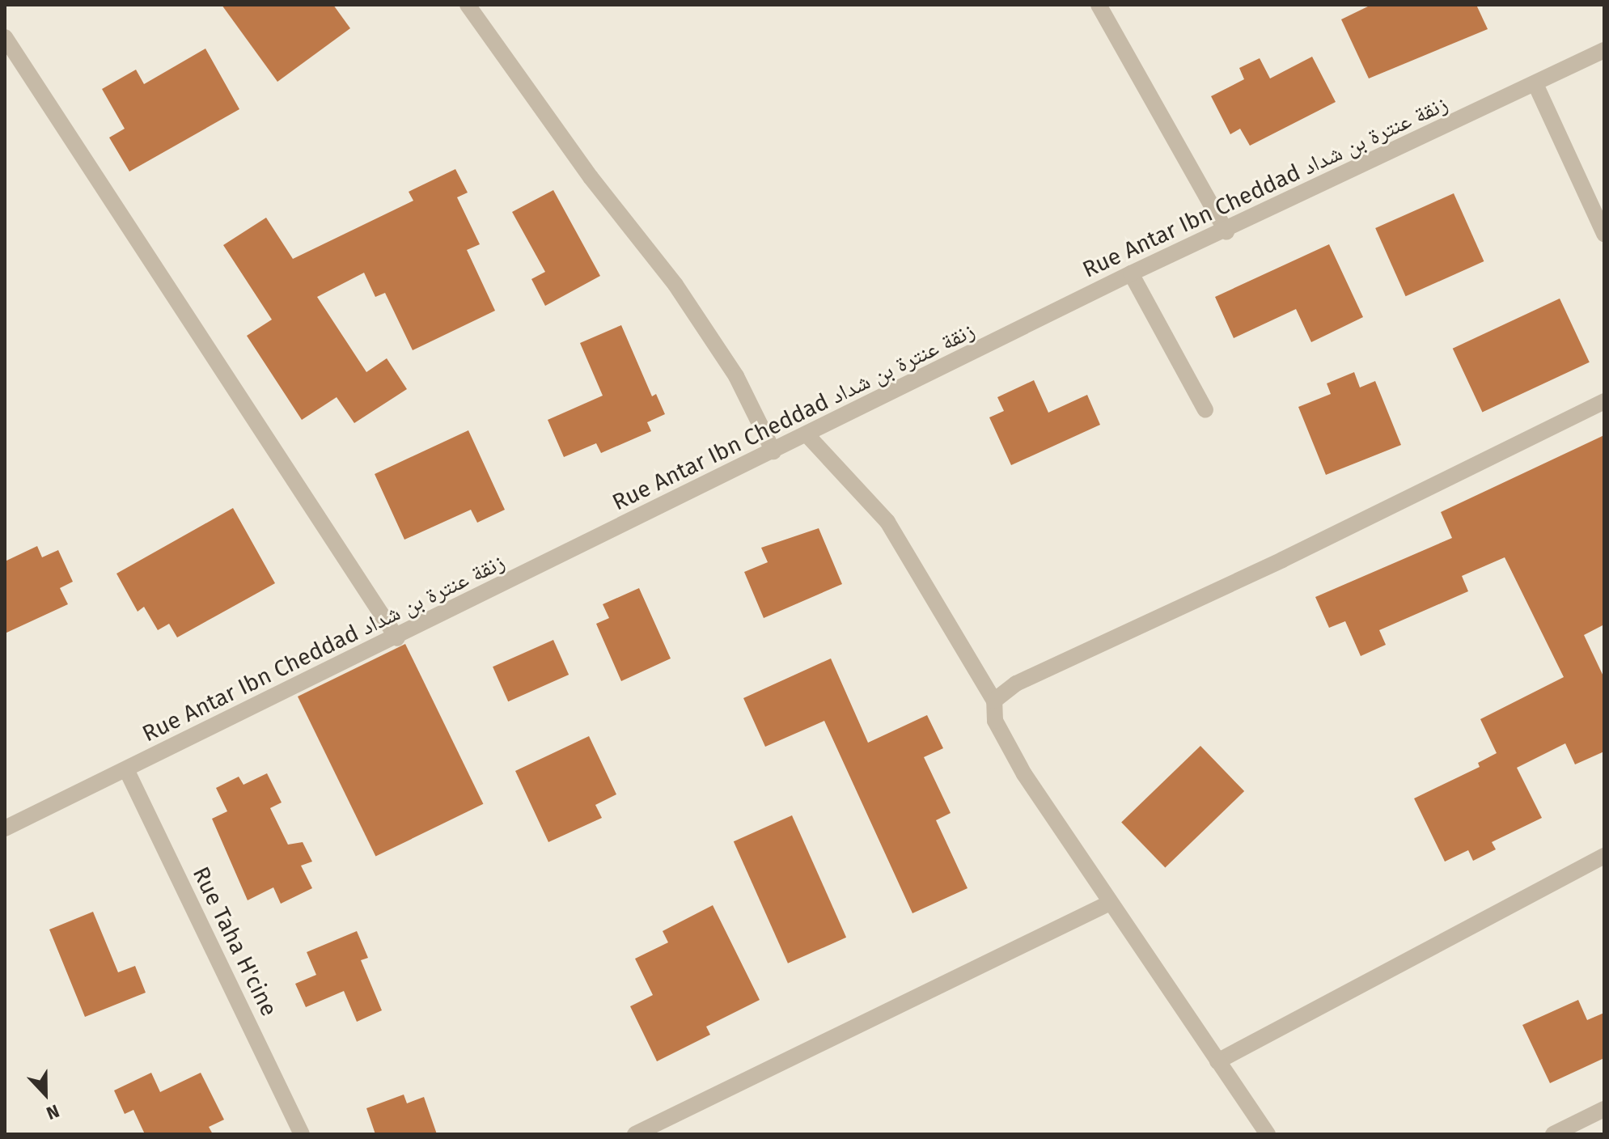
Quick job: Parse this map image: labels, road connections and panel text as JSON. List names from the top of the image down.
{
  "streets": {
    "street": ["Rue Antar Ibn Cheddad زنقة عنترة بن شداد", "Rue Taha H'cine"]
  },
  "crossings": [
    ["Rue Antar Ibn Cheddad زنقة عنترة بن شداد", "Rue Taha H'cine"]
  ],
  "north": "bottom"
}
